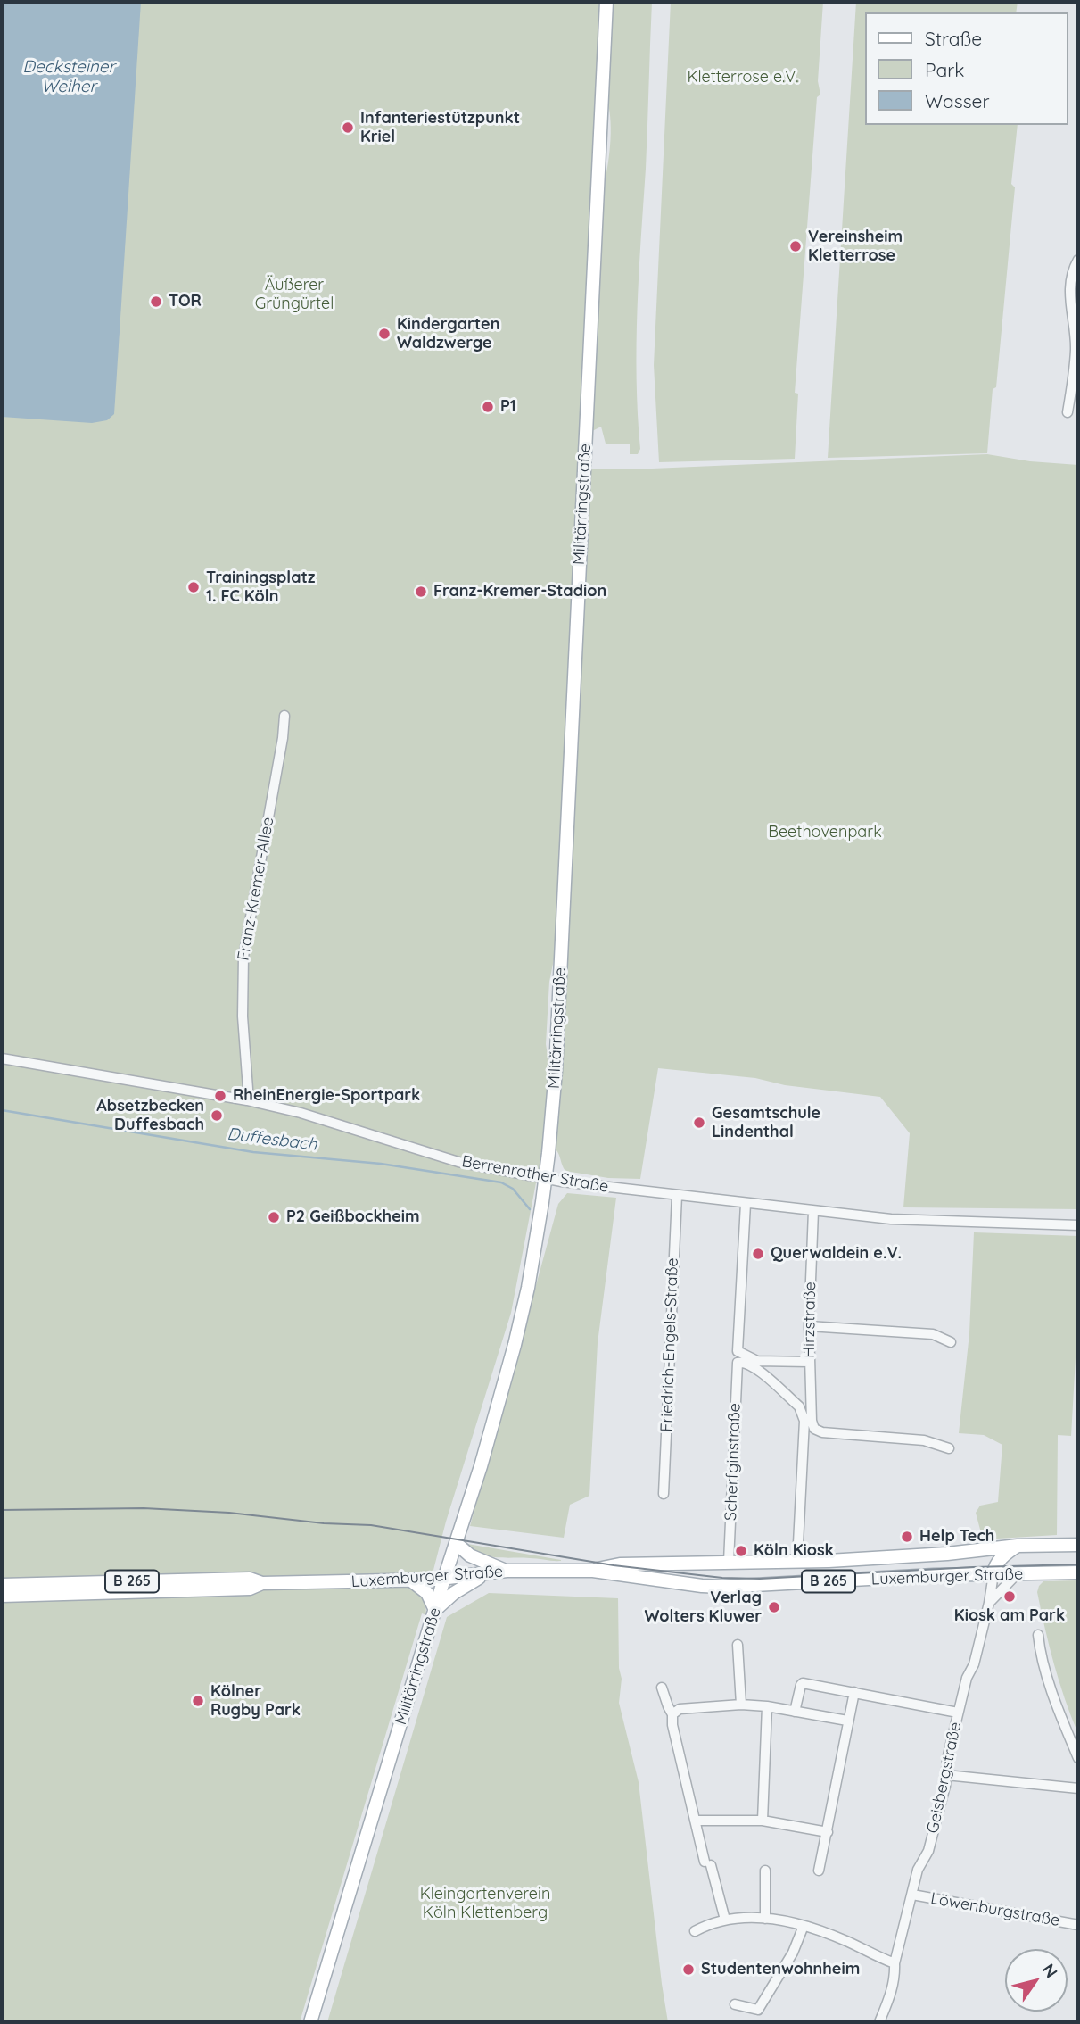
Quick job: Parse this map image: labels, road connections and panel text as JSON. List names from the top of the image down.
{
  "streets": {
    "main road": ["Militärringstraße", "Luxemburger Straße", "B 265"],
    "street": [
      "Franz-Kremer-Allee",
      "Berrenrather Straße",
      "Hirzstraße",
      "Friedrich-Engels-Straße",
      "Scherfginstraße",
      "Geisbergstraße",
      "Löwenburgstraße"
    ]
  },
  "crossings": [
    ["Militärringstraße", "Berrenrather Straße"],
    ["Militärringstraße", "Luxemburger Straße"],
    ["Franz-Kremer-Allee", "Berrenrather Straße"],
    ["Berrenrather Straße", "Hirzstraße"],
    ["Berrenrather Straße", "Friedrich-Engels-Straße"],
    ["Scherfginstraße", "Luxemburger Straße"],
    ["Luxemburger Straße", "Geisbergstraße"],
    ["Geisbergstraße", "Löwenburgstraße"]
  ],
  "water": ["Decksteiner Weiher", "Duffesbach"],
  "parks": [
    "Kletterrose e.V.",
    "Äußerer Grüngürtel",
    "Beethovenpark",
    "Kleingartenverein Köln Klettenberg"
  ],
  "places": [
    "Infanteriestützpunkt Kriel",
    "Vereinsheim Kletterrose",
    "TOR",
    "Kindergarten Waldzwerge",
    "P1",
    "Trainingsplatz 1. FC Köln",
    "Franz-Kremer-Stadion",
    "RheinEnergie-Sportpark",
    "Absetzbecken Duffesbach",
    "Gesamtschule Lindenthal",
    "P2 Geißbockheim",
    "Querwaldein e.V.",
    "Help Tech",
    "Köln Kiosk",
    "Kiosk am Park",
    "Verlag Wolters Kluwer",
    "Kölner Rugby Park",
    "Studentenwohnheim"
  ],
  "legend": ["Straße", "Park", "Wasser"],
  "north": "top right"
}
